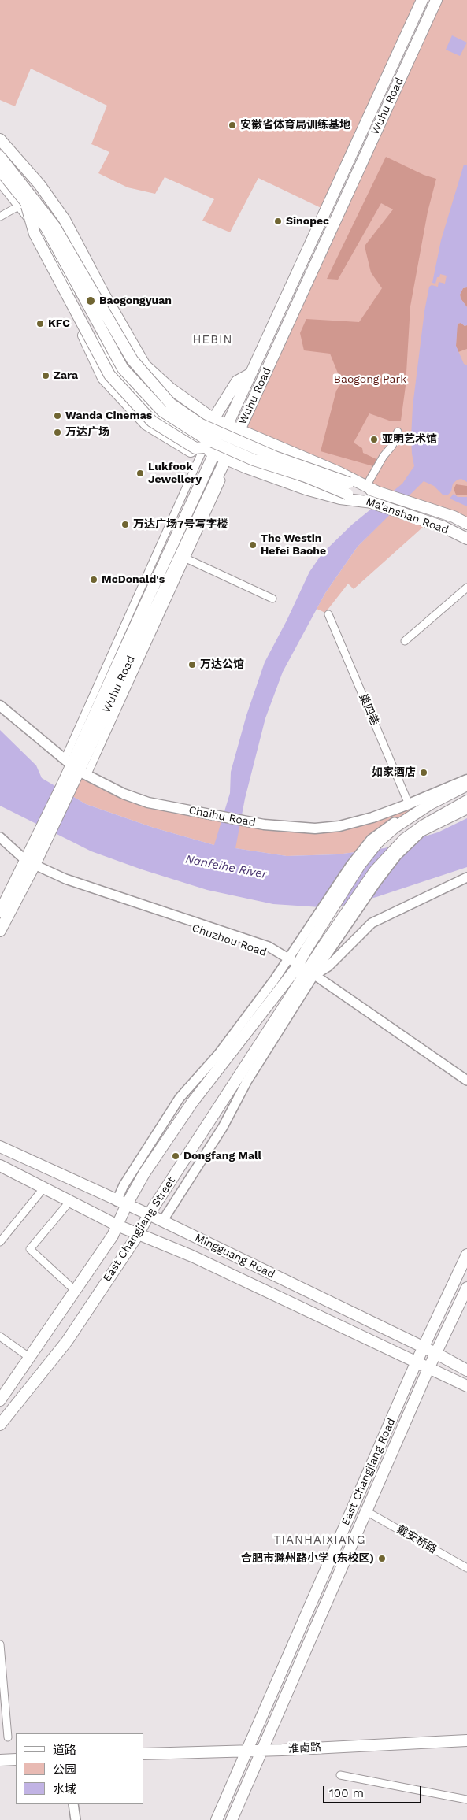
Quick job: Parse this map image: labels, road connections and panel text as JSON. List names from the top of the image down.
{
  "streets": {
    "main road": [
      "Wuhu Road",
      "Ma'anshan Road",
      "Chaihu Road",
      "East Changjiang Street",
      "Mingguang Road",
      "East Changjiang Road",
      "淮南路"
    ],
    "street": ["巢四巷", "Chuzhou Road", "戴安桥路"]
  },
  "crossings": [
    ["Wuhu Road", "Chaihu Road"],
    ["Wuhu Road", "Chuzhou Road"],
    ["巢四巷", "Chaihu Road"],
    ["Chuzhou Road", "East Changjiang Street"],
    ["East Changjiang Street", "Mingguang Road"],
    ["Mingguang Road", "East Changjiang Road"],
    ["East Changjiang Road", "戴安桥路"],
    ["East Changjiang Road", "淮南路"]
  ],
  "districts": ["HEBIN", "TIANHAIXIANG"],
  "water": ["Nanfeihe River"],
  "parks": ["Baogong Park"],
  "places": [
    "安徽省体育局训练基地",
    "Sinopec",
    "Baogongyuan",
    "KFC",
    "Zara",
    "Wanda Cinemas",
    "万达广场",
    "亚明艺术馆",
    "Lukfook Jewellery",
    "万达广场7号写字楼",
    "The Westin Hefei Baohe",
    "McDonald's",
    "万达公馆",
    "如家酒店",
    "Dongfang Mall",
    "合肥市滁州路小学 (东校区)"
  ],
  "legend": ["道路", "公园", "水域"],
  "scale_bar": "100 m"
}
